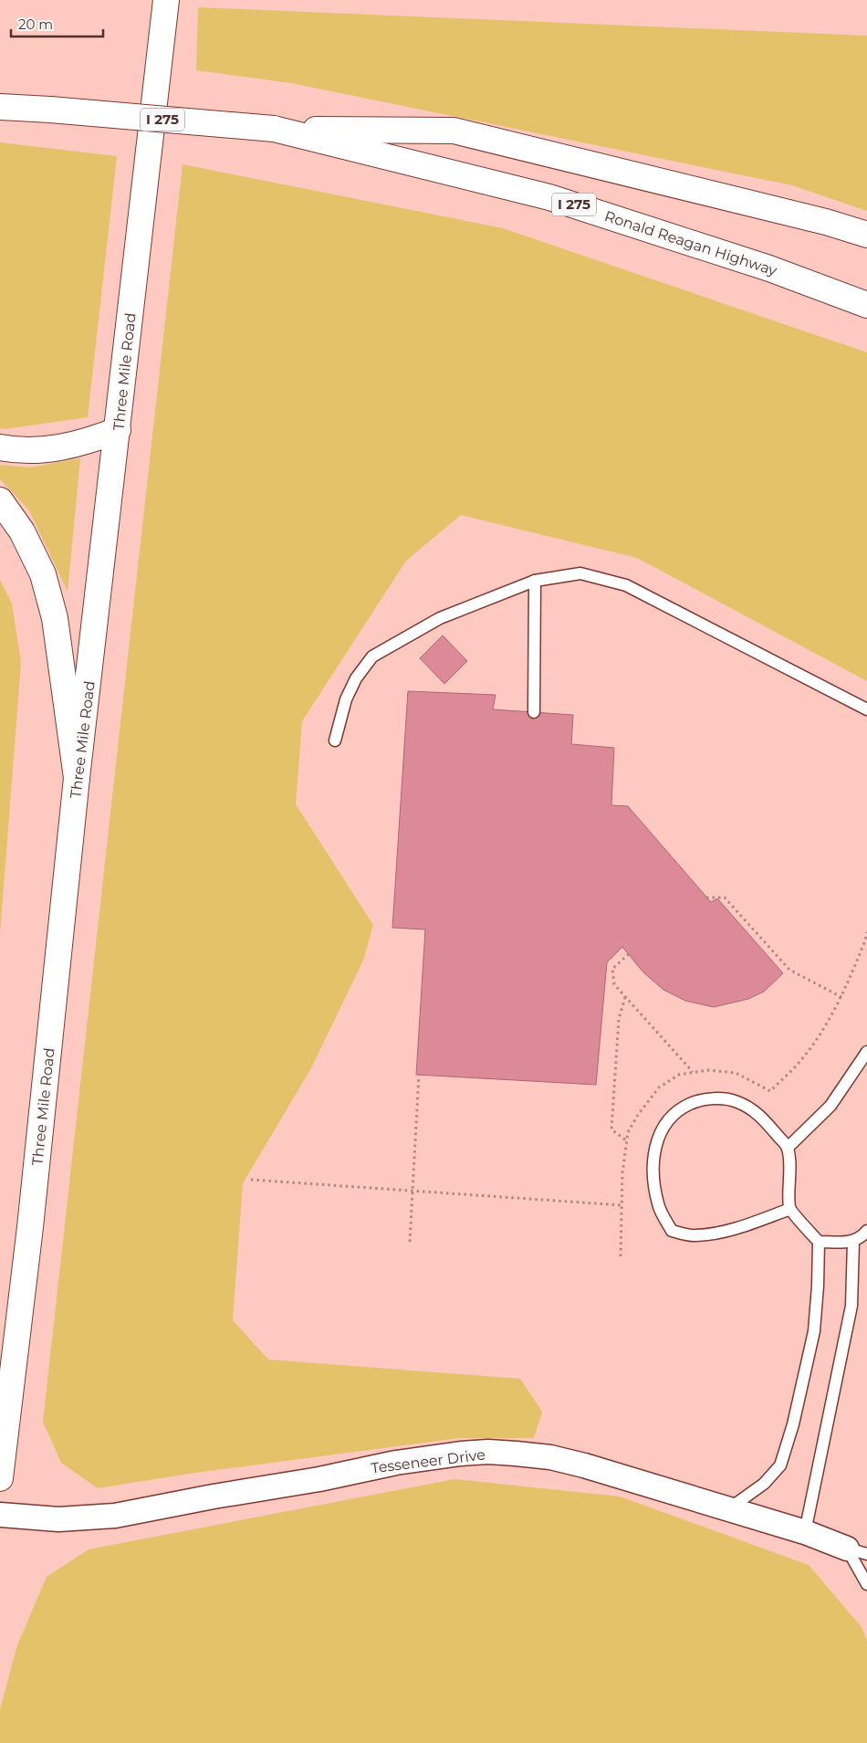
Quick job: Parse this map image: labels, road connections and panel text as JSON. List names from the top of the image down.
{
  "streets": {
    "main road": ["I 275", "Ronald Reagan Highway", "Three Mile Road"],
    "street": ["Tesseneer Drive"]
  },
  "crossings": [
    ["I 275", "Ronald Reagan Highway"]
  ],
  "scale_bar": "20 m"
}
